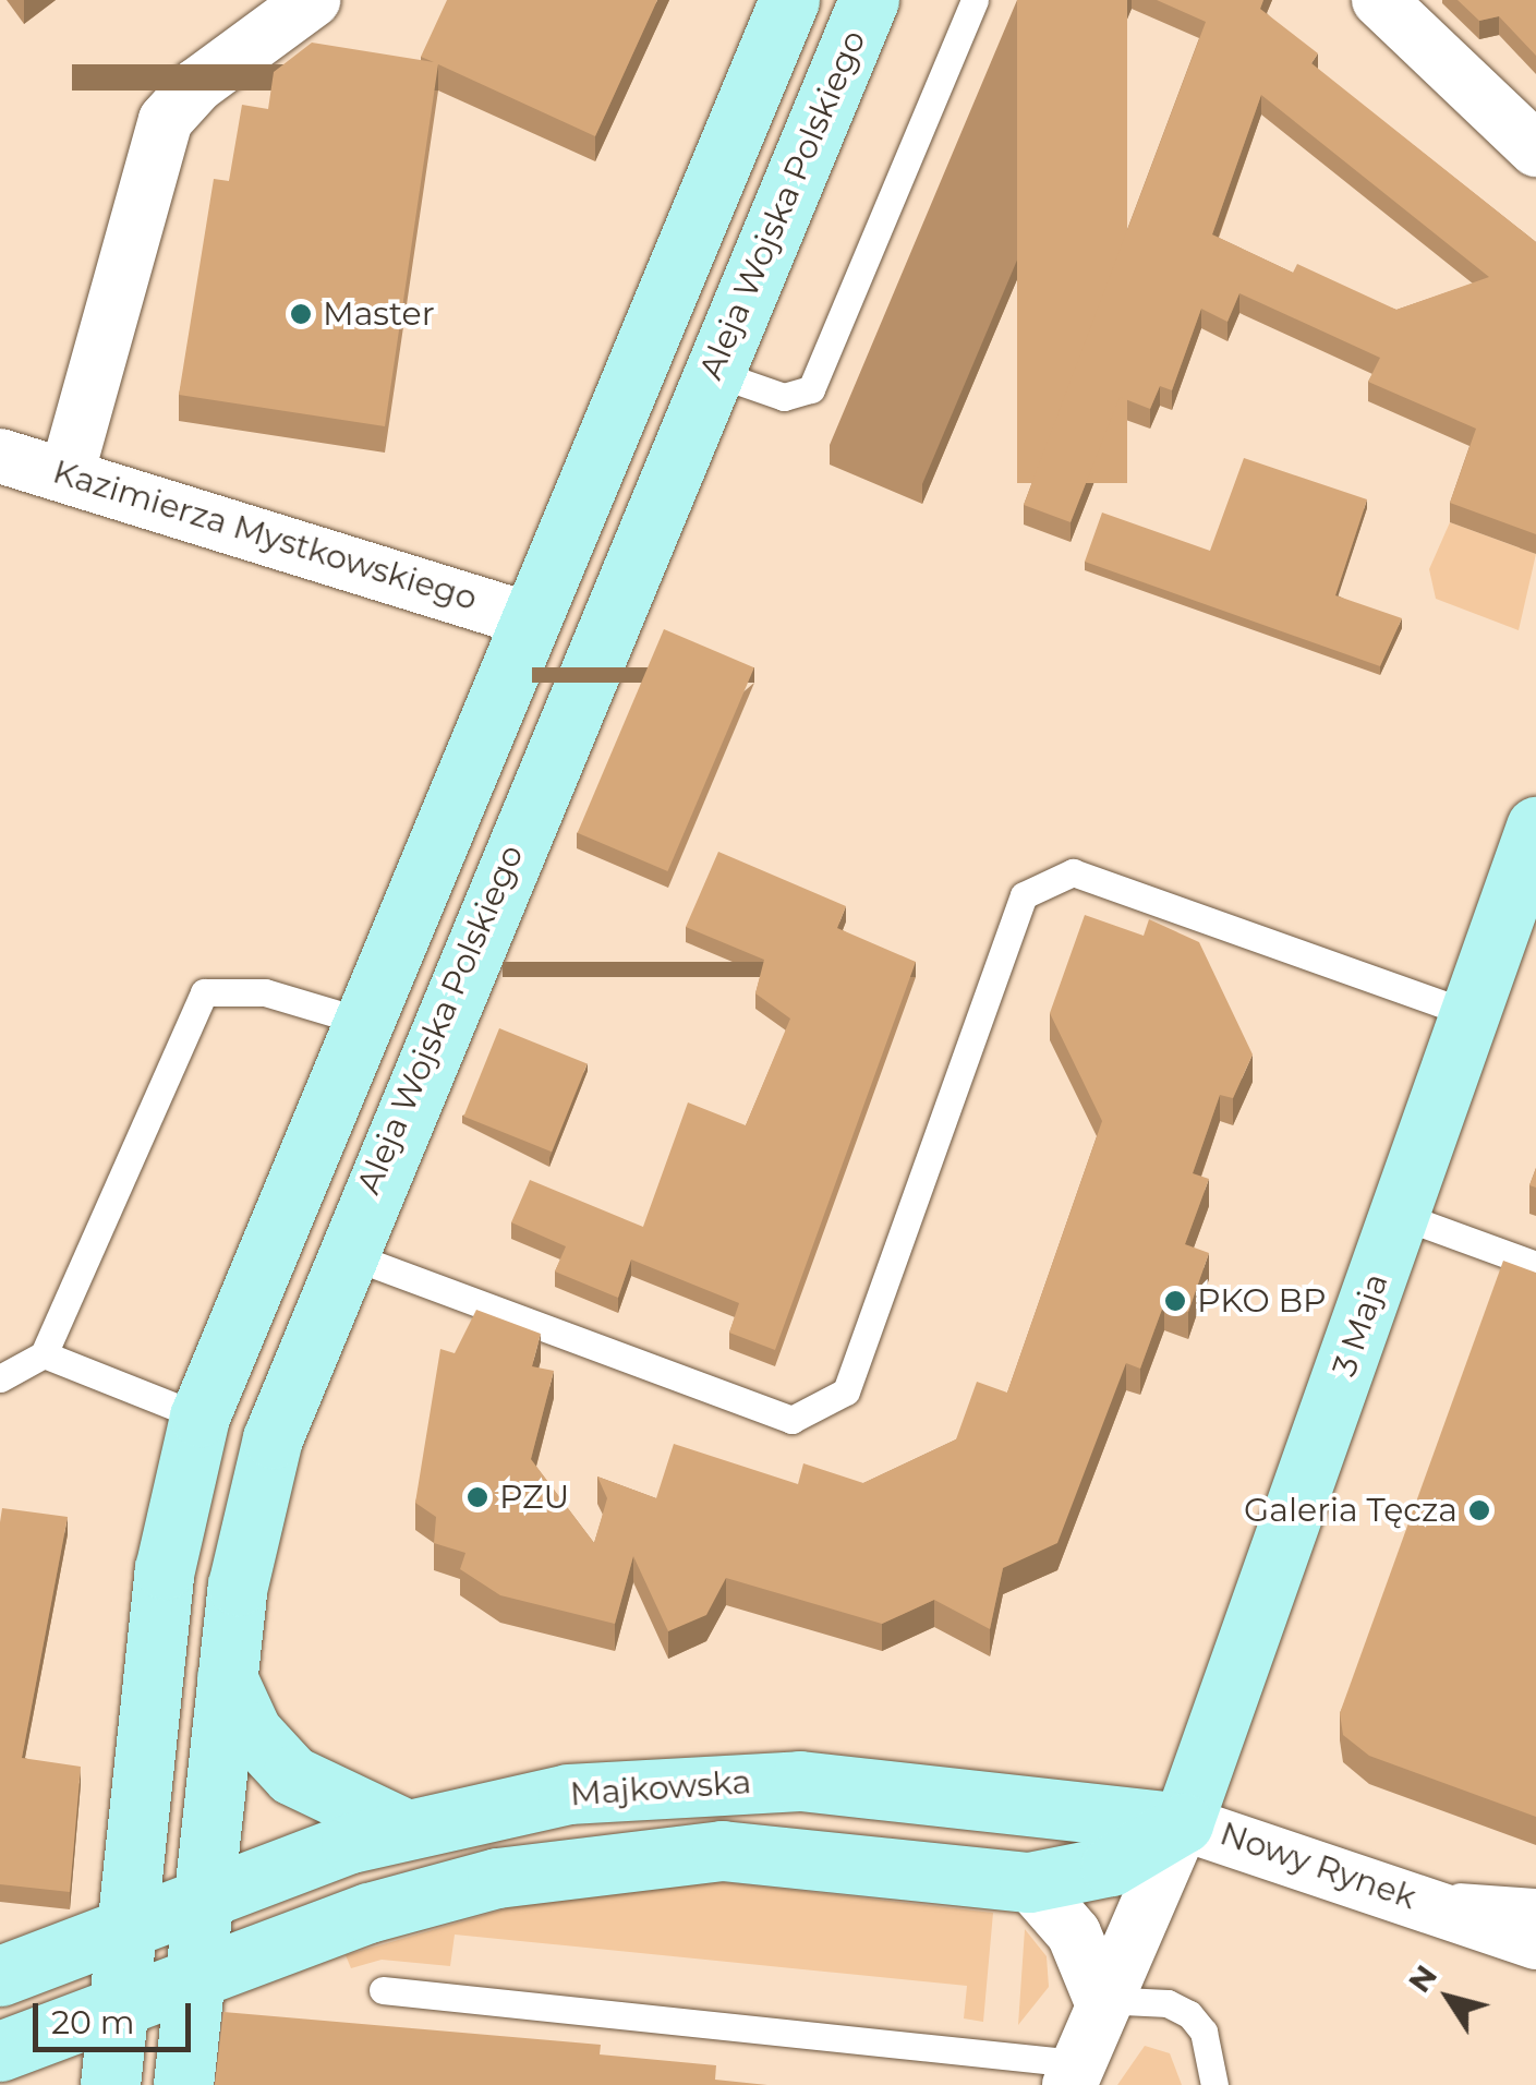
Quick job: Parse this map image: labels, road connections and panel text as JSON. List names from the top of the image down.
{
  "streets": {
    "main road": ["Aleja Wojska Polskiego", "3 Maja", "Majkowska"],
    "street": ["Kazimierza Mystkowskiego", "Nowy Rynek"]
  },
  "crossings": [
    ["Aleja Wojska Polskiego", "Majkowska"],
    ["3 Maja", "Majkowska"],
    ["3 Maja", "Nowy Rynek"],
    ["Majkowska", "Nowy Rynek"]
  ],
  "places": [
    "Master",
    "PKO BP",
    "PZU",
    "Galeria Tęcza"
  ],
  "scale_bar": "20 m",
  "north": "top left"
}
